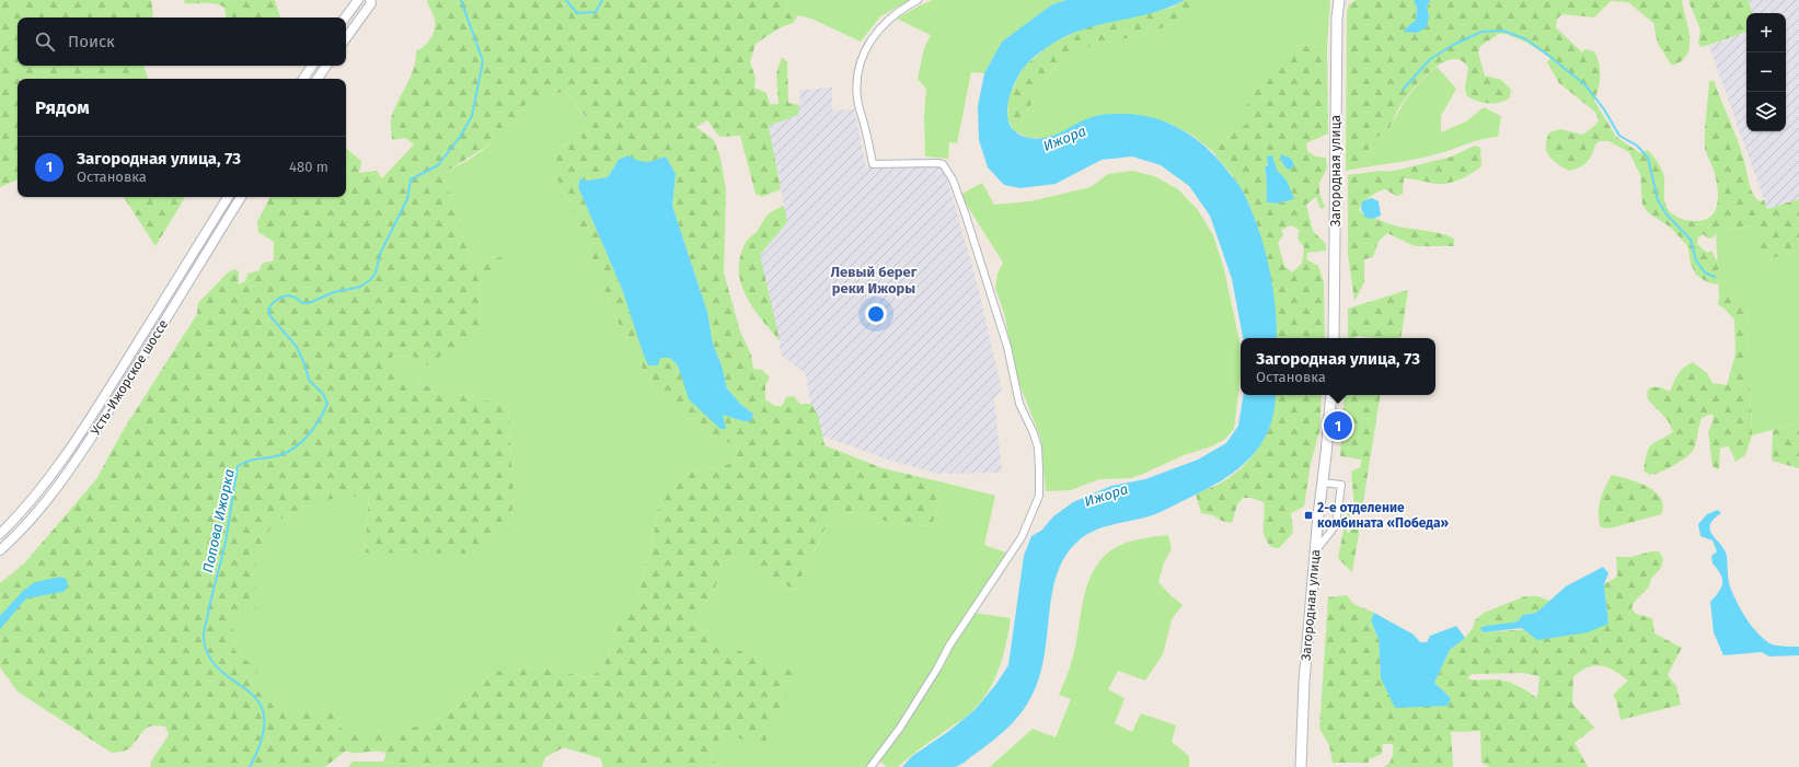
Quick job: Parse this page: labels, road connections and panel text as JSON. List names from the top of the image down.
{
  "streets": {
    "main road": ["Загородная улица"],
    "street": ["Усть-Ижорское шоссе"]
  },
  "districts": ["Левый берег реки Ижоры"],
  "water": ["Ижора", "Попова Ижорка"],
  "places": {
    "transit": ["2-е отделение комбината «Победа»"]
  },
  "page": {
    "map_buttons": ["+", "−"],
    "search": "Поиск",
    "heading": "Рядом",
    "list": [
      {
        "mark": "1",
        "name": "Загородная улица, 73",
        "note": "Остановка",
        "value": "480 m"
      }
    ],
    "popup": ["Загородная улица, 73", "Остановка"],
    "pins": "1"
  }
}
